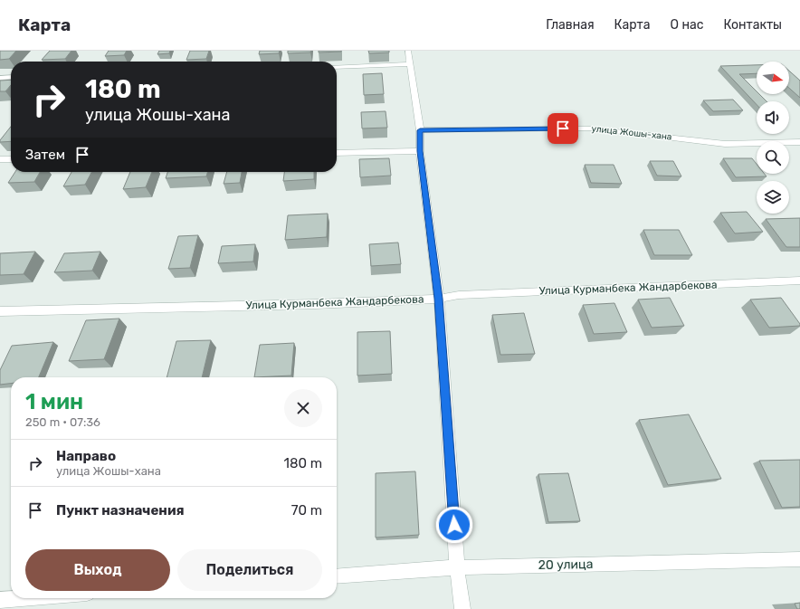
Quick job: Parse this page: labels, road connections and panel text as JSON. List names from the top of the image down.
{
  "streets": {
    "street": ["улица Жошы-хана", "Улица Курманбека Жандарбекова", "20 улица"]
  },
  "north": "right",
  "page": {
    "header": "Карта",
    "nav": [
      "Главная",
      "Карта",
      "О нас",
      "Контакты"
    ],
    "turn": ["180 m", "улица Жошы-хана"],
    "then": "Затем",
    "heading": ["1 мин", "250 m · 07:36"],
    "list": [
      {
        "name": "Направо",
        "note": "улица Жошы-хана",
        "value": "180 m"
      },
      {
        "name": "Пункт назначения",
        "value": "70 m"
      }
    ],
    "buttons": ["Выход", "Поделиться"]
  }
}
